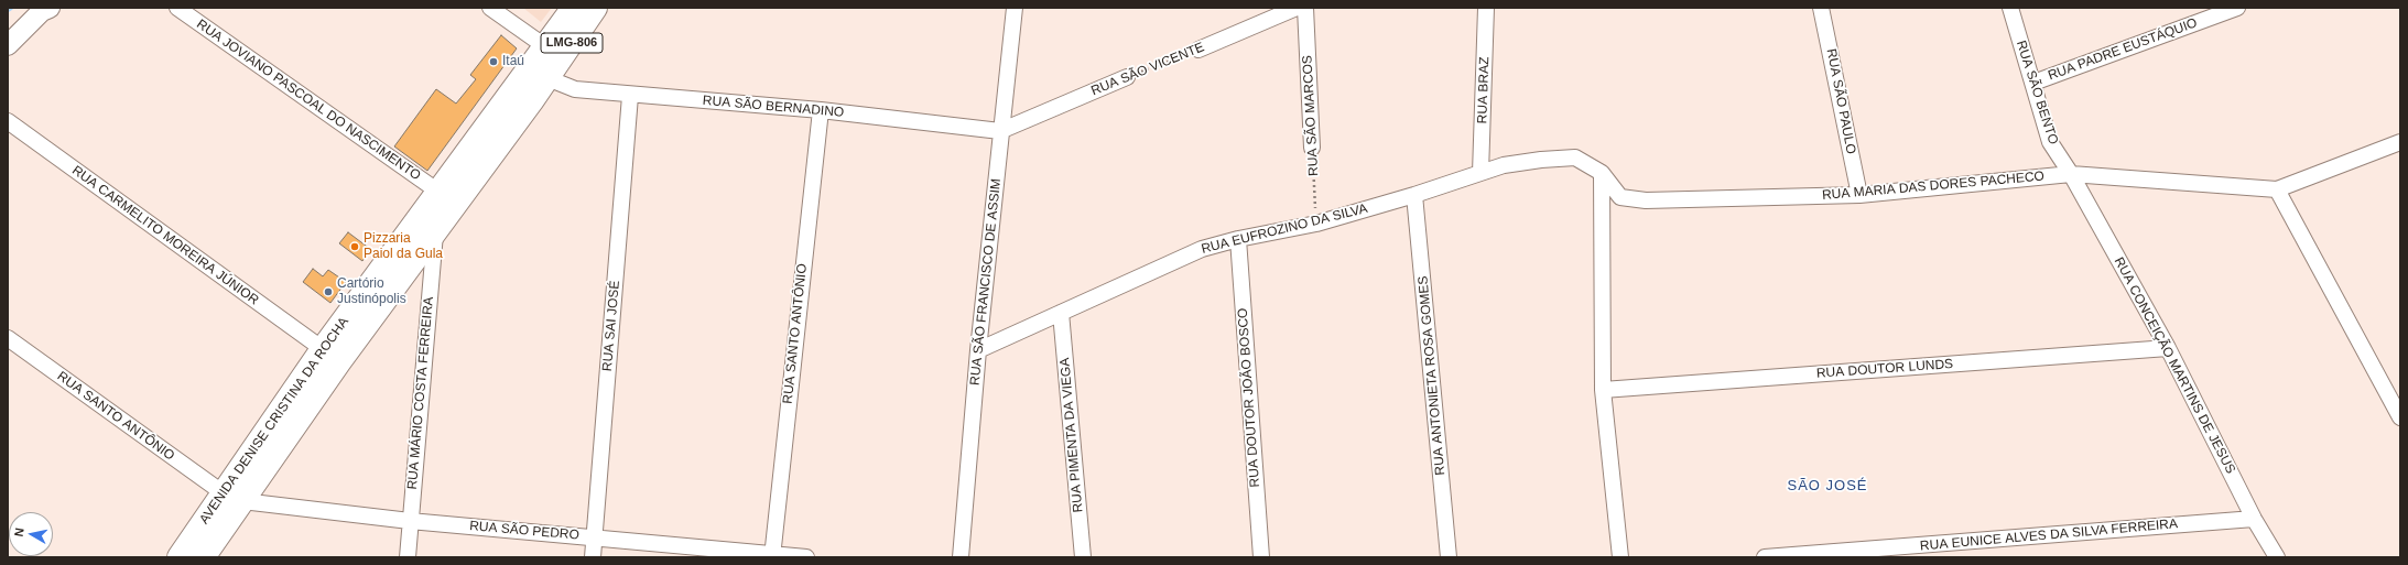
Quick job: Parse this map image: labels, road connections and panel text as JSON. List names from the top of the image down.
{
  "streets": {
    "highway": ["LMG-806", "AVENIDA DENISE CRISTINA DA ROCHA"],
    "street": [
      "RUA PADRE EUSTÁQUIO",
      "RUA SÃO VICENTE",
      "RUA BRAZ",
      "RUA SÃO BENTO",
      "RUA JOVIANO PASCOAL DO NASCIMENTO",
      "RUA SÃO PAULO",
      "RUA SÃO BERNADINO",
      "RUA SÃO MARCOS",
      "RUA MARIA DAS DORES PACHECO",
      "RUA EUFROZINO DA SILVA",
      "RUA CARMELITO MOREIRA JÚNIOR",
      "RUA SÃO FRANCISCO DE ASSIM",
      "RUA SAI JOSÉ",
      "RUA SANTO ANTÔNIO",
      "RUA CONCEIÇÃO MARTINS DE JESUS",
      "RUA DOUTOR LUNDS",
      "RUA ANTONIETA ROSA GOMES",
      "RUA MÁRIO COSTA FERREIRA",
      "RUA DOUTOR JOÃO BOSCO",
      "RUA PIMENTA DA VIEGA",
      "RUA SÃO PEDRO",
      "RUA EUNICE ALVES DA SILVA FERREIRA"
    ]
  },
  "crossings": [
    ["RUA PADRE EUSTÁQUIO", "RUA SÃO BENTO"],
    ["RUA SÃO VICENTE", "RUA SÃO BERNADINO"],
    ["RUA SÃO VICENTE", "RUA SÃO FRANCISCO DE ASSIM"],
    ["RUA BRAZ", "RUA EUFROZINO DA SILVA"],
    ["RUA SÃO BENTO", "RUA MARIA DAS DORES PACHECO"],
    ["RUA SÃO BENTO", "RUA CONCEIÇÃO MARTINS DE JESUS"],
    ["RUA JOVIANO PASCOAL DO NASCIMENTO", "AVENIDA DENISE CRISTINA DA ROCHA"],
    ["RUA SÃO PAULO", "RUA MARIA DAS DORES PACHECO"],
    ["RUA SÃO BERNADINO", "RUA SÃO FRANCISCO DE ASSIM"],
    ["RUA SÃO BERNADINO", "RUA SAI JOSÉ"],
    ["RUA SÃO BERNADINO", "RUA SANTO ANTÔNIO"],
    ["RUA SÃO BERNADINO", "AVENIDA DENISE CRISTINA DA ROCHA"],
    ["RUA SÃO MARCOS", "RUA EUFROZINO DA SILVA"],
    ["RUA MARIA DAS DORES PACHECO", "RUA EUFROZINO DA SILVA"],
    ["RUA MARIA DAS DORES PACHECO", "RUA CONCEIÇÃO MARTINS DE JESUS"],
    ["RUA EUFROZINO DA SILVA", "RUA SÃO FRANCISCO DE ASSIM"],
    ["RUA EUFROZINO DA SILVA", "RUA ANTONIETA ROSA GOMES"],
    ["RUA EUFROZINO DA SILVA", "RUA DOUTOR JOÃO BOSCO"],
    ["RUA EUFROZINO DA SILVA", "RUA PIMENTA DA VIEGA"],
    ["RUA CARMELITO MOREIRA JÚNIOR", "AVENIDA DENISE CRISTINA DA ROCHA"],
    ["RUA SAI JOSÉ", "RUA SÃO PEDRO"],
    ["RUA SANTO ANTÔNIO", "AVENIDA DENISE CRISTINA DA ROCHA"],
    ["RUA SANTO ANTÔNIO", "RUA SÃO PEDRO"],
    ["RUA CONCEIÇÃO MARTINS DE JESUS", "RUA DOUTOR LUNDS"],
    ["RUA CONCEIÇÃO MARTINS DE JESUS", "RUA EUNICE ALVES DA SILVA FERREIRA"],
    ["RUA MÁRIO COSTA FERREIRA", "AVENIDA DENISE CRISTINA DA ROCHA"],
    ["RUA MÁRIO COSTA FERREIRA", "RUA SÃO PEDRO"],
    ["AVENIDA DENISE CRISTINA DA ROCHA", "RUA SÃO PEDRO"]
  ],
  "districts": ["SÃO JOSÉ"],
  "places": ["Itaú", "Pizzaria Paiol da Gula", "Cartório Justinópolis"],
  "north": "left"
}
